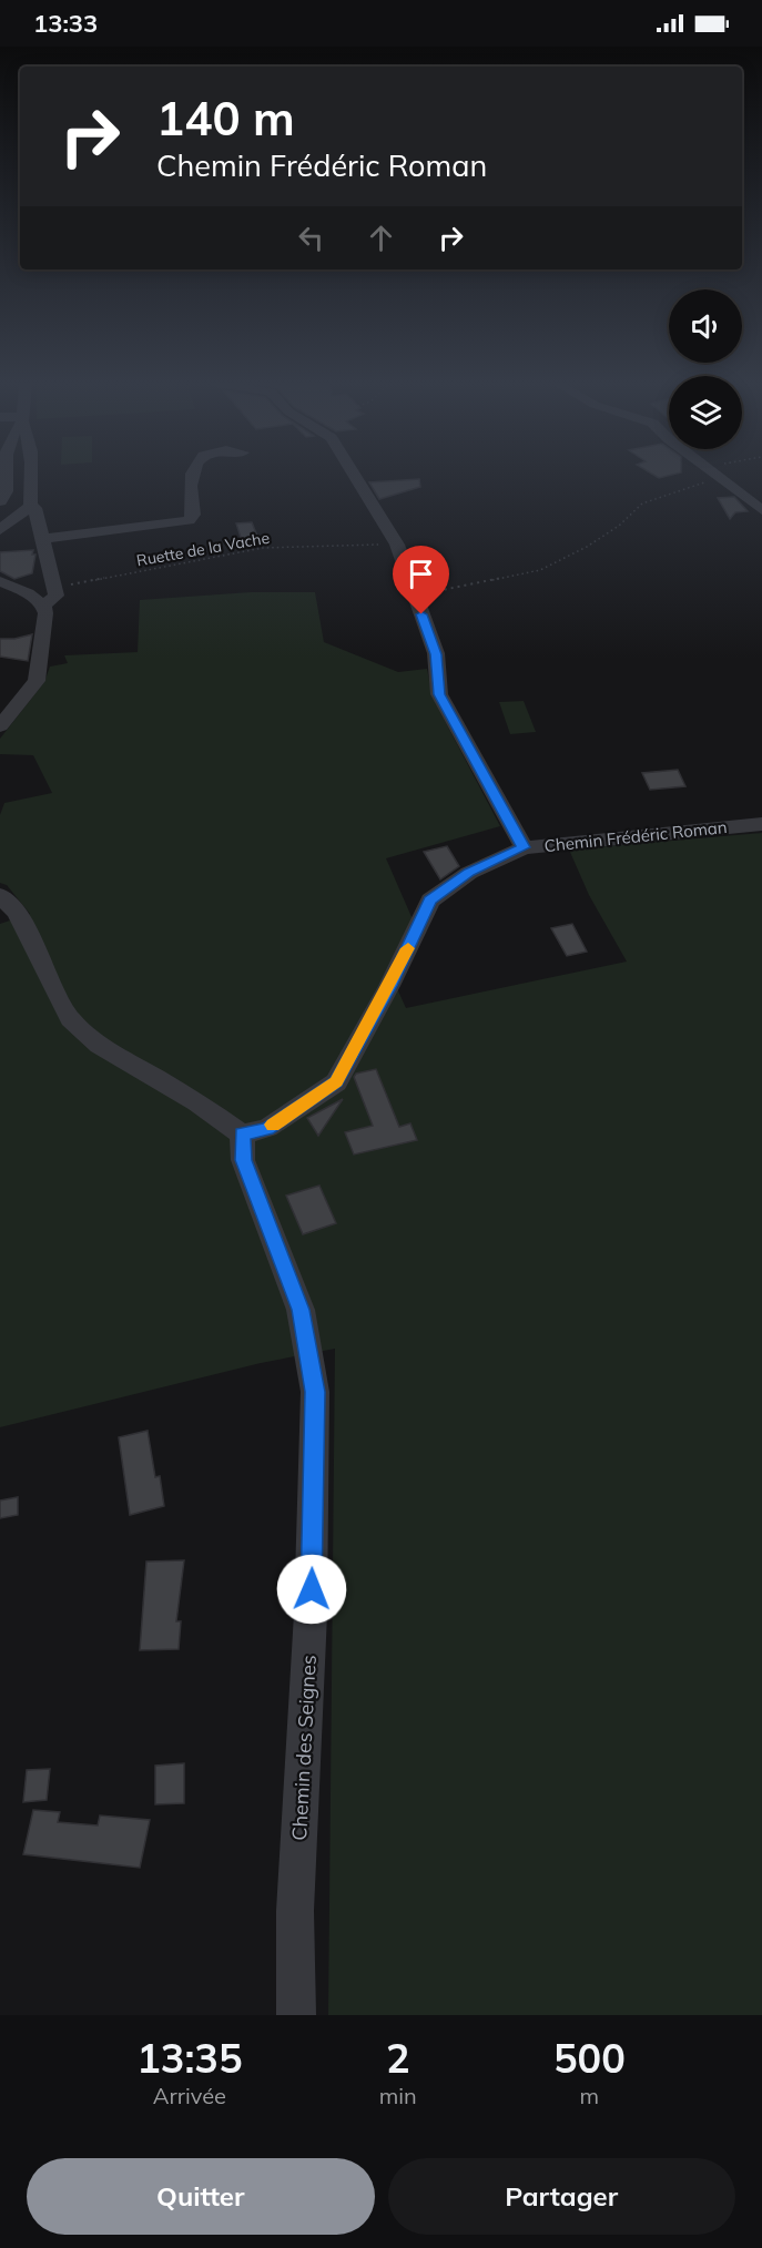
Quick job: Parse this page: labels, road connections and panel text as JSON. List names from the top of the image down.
{
  "streets": {
    "street": ["Chemin Frédéric Roman", "Chemin des Seignes"],
    "path": ["Ruette de la Vache"]
  },
  "crossings": [
    ["Chemin Frédéric Roman", "Chemin des Seignes"]
  ],
  "page": {
    "status": "13:33",
    "turn": ["140 m", "Chemin Frédéric Roman"],
    "eta": [
      "13:35",
      "Arrivée",
      "2",
      "min",
      "500",
      "m"
    ],
    "buttons": ["Quitter", "Partager"]
  }
}
